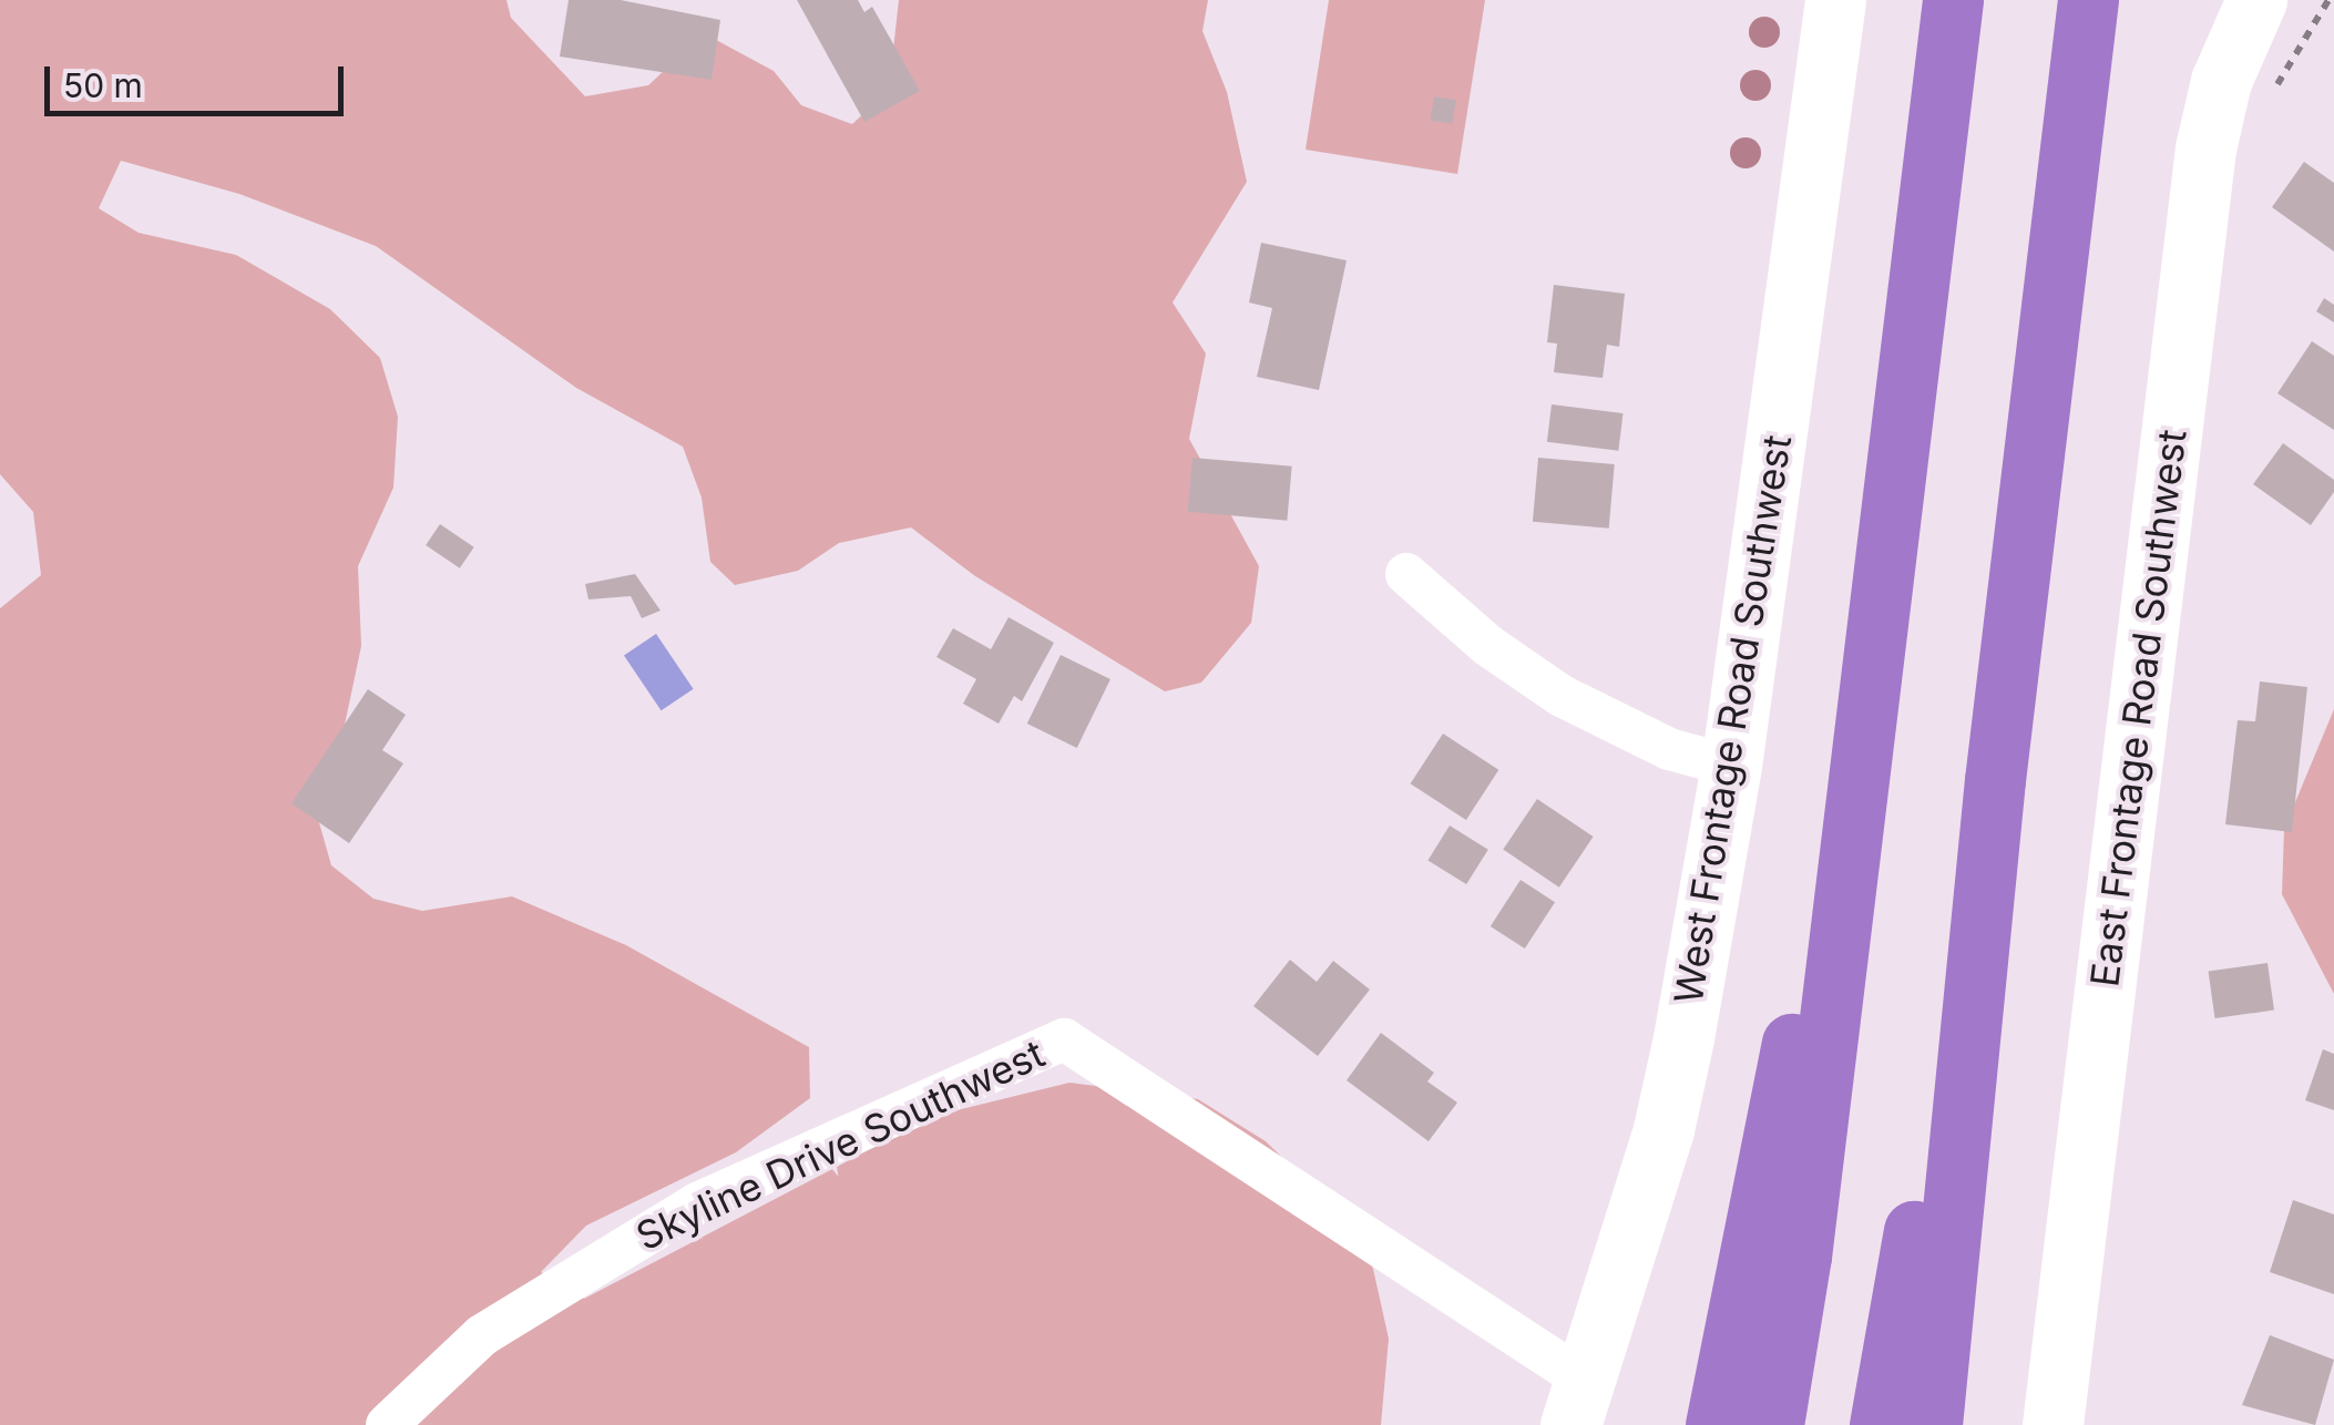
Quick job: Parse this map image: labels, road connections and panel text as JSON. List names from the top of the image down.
{
  "streets": {
    "street": ["East Frontage Road Southwest", "West Frontage Road Southwest", "Skyline Drive Southwest"]
  },
  "crossings": [
    ["West Frontage Road Southwest", "Skyline Drive Southwest"]
  ],
  "scale_bar": "50 m"
}
